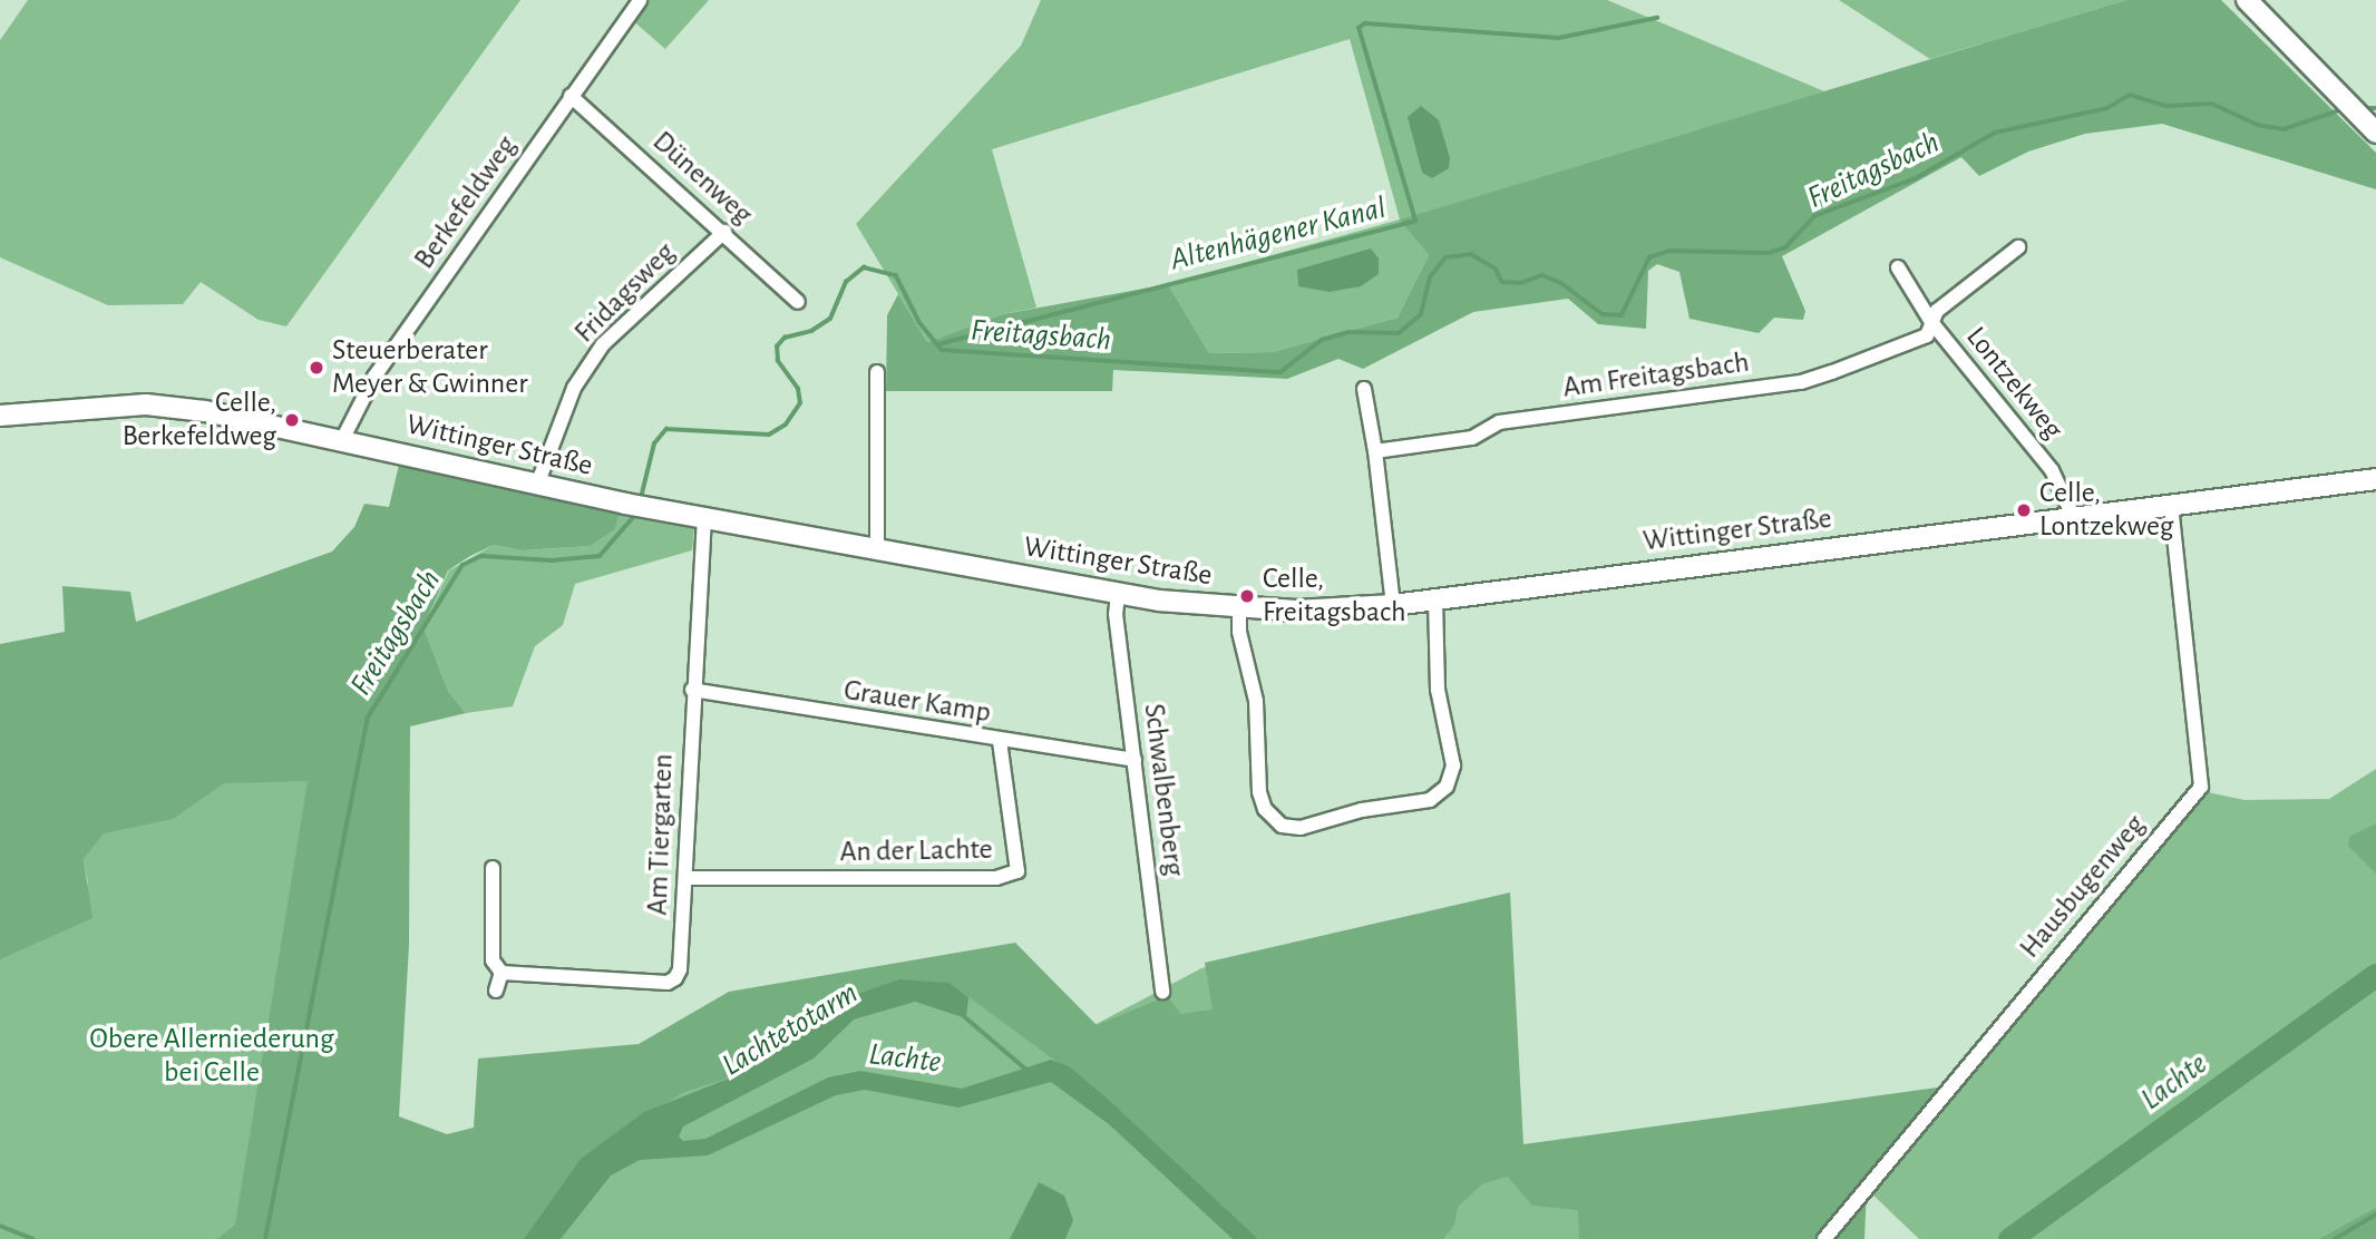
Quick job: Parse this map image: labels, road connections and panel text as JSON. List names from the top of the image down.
{
  "streets": {
    "main road": ["Wittinger Straße"],
    "street": [
      "Dünenweg",
      "Berkefeldweg",
      "Fridagsweg",
      "Am Freitagsbach",
      "Lontzekweg",
      "Grauer Kamp",
      "Schwalbenberg",
      "Am Tiergarten",
      "An der Lachte",
      "Hausbugenweg"
    ]
  },
  "crossings": [
    ["Dünenweg", "Berkefeldweg"],
    ["Dünenweg", "Fridagsweg"],
    ["Berkefeldweg", "Wittinger Straße"],
    ["Fridagsweg", "Wittinger Straße"],
    ["Am Freitagsbach", "Lontzekweg"],
    ["Lontzekweg", "Wittinger Straße"],
    ["Wittinger Straße", "Schwalbenberg"],
    ["Wittinger Straße", "Am Tiergarten"],
    ["Wittinger Straße", "Hausbugenweg"],
    ["Grauer Kamp", "Schwalbenberg"],
    ["Grauer Kamp", "Am Tiergarten"],
    ["Grauer Kamp", "An der Lachte"],
    ["Am Tiergarten", "An der Lachte"]
  ],
  "water": [
    "Freitagsbach",
    "Altenhägener Kanal",
    "Lachtetotarm",
    "Lachte"
  ],
  "parks": ["Obere Allerniederung bei Celle"],
  "places": [
    "Steuerberater Meyer & Gwinner",
    "Celle, Berkefeldweg",
    "Celle, Lontzekweg",
    "Celle, Freitagsbach"
  ]
}
